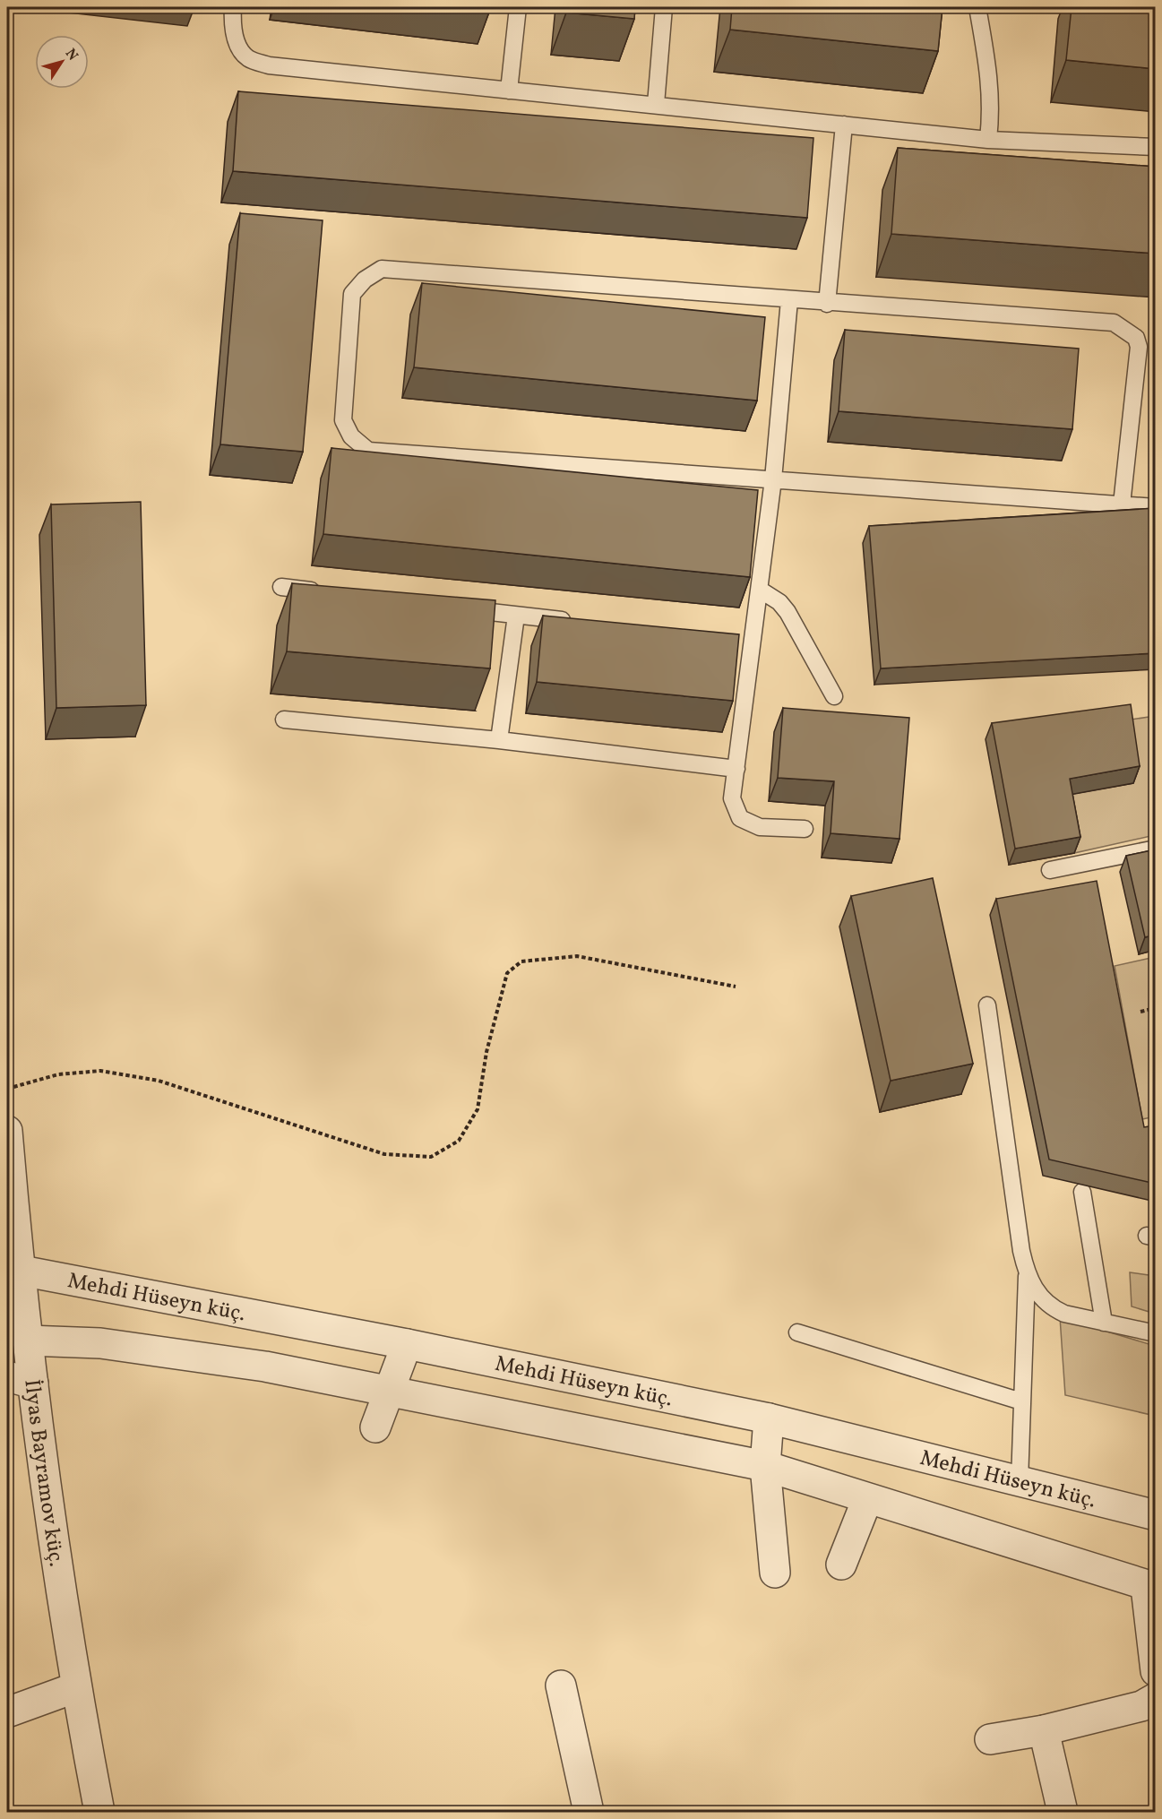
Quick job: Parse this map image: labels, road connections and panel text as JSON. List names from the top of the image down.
{
  "streets": {
    "street": ["Mehdi Hüseyn küç.", "İlyas Bayramov küç."]
  },
  "crossings": [
    ["Mehdi Hüseyn küç.", "İlyas Bayramov küç."]
  ],
  "north": "top right"
}
